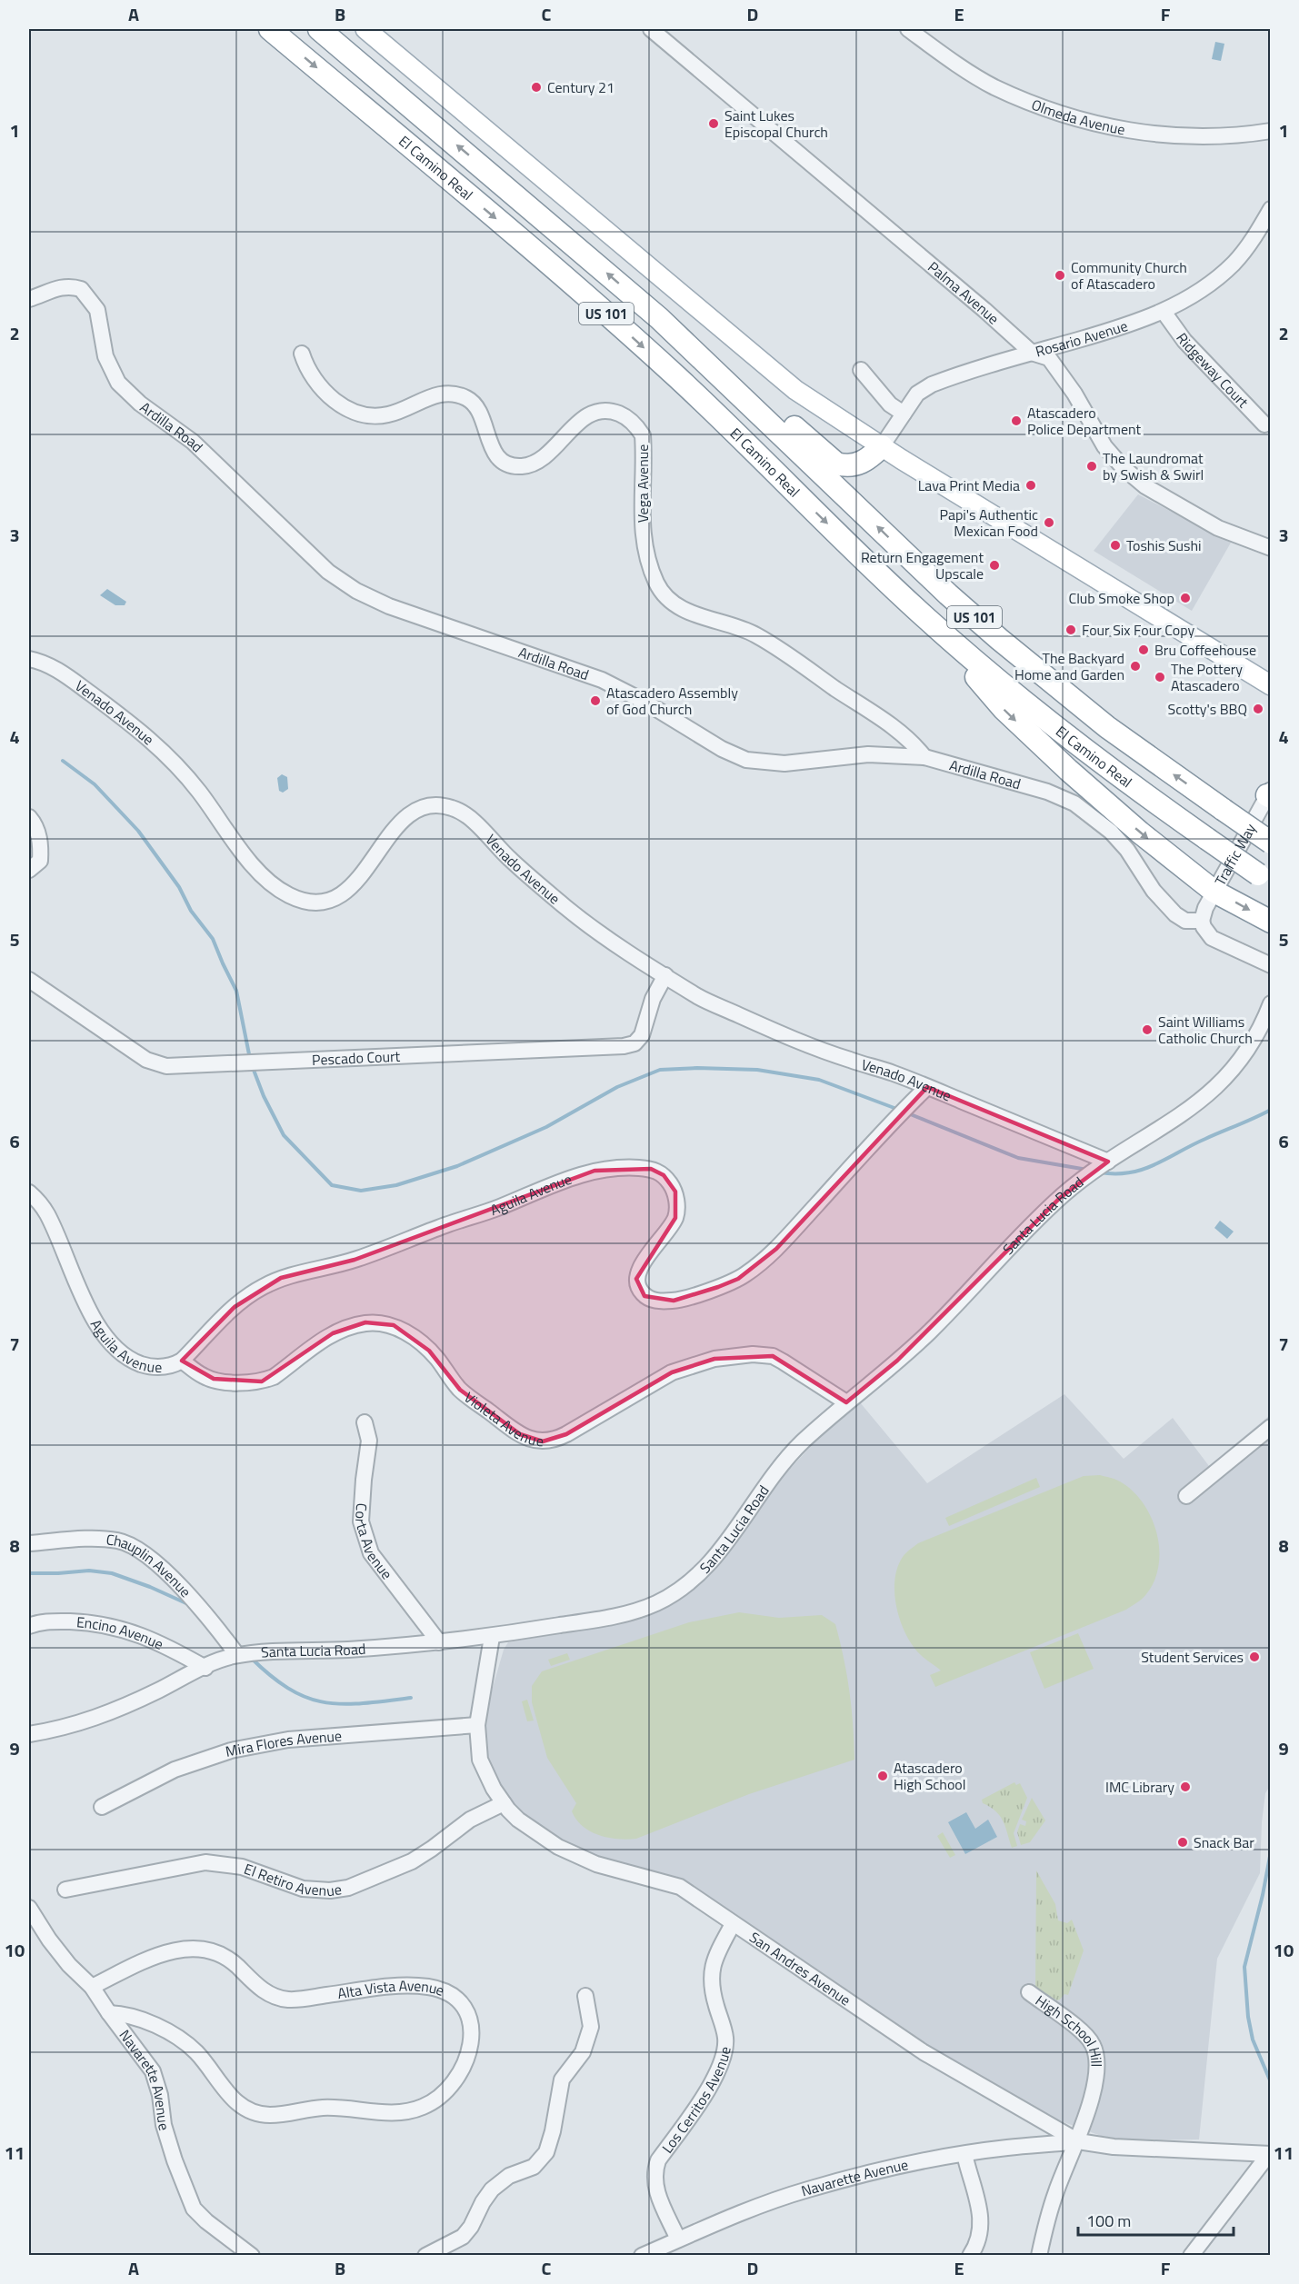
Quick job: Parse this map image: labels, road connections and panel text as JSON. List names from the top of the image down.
{
  "streets": {
    "highway": ["El Camino Real", "US 101"],
    "street": [
      "Olmeda Avenue",
      "Palma Avenue",
      "Rosario Avenue",
      "Ridgeway Court",
      "Ardilla Road",
      "Vega Avenue",
      "Venado Avenue",
      "Traffic Way",
      "Pescado Court",
      "Aguila Avenue",
      "Santa Lucia Road",
      "Violeta Avenue",
      "Corta Avenue",
      "Chauplin Avenue",
      "Encino Avenue",
      "Mira Flores Avenue",
      "El Retiro Avenue",
      "San Andres Avenue",
      "Alta Vista Avenue",
      "High School Hill",
      "Navarette Avenue",
      "Los Cerritos Avenue"
    ]
  },
  "crossings": [
    ["Palma Avenue", "Rosario Avenue"],
    ["Rosario Avenue", "Ridgeway Court"],
    ["Ardilla Road", "Vega Avenue"],
    ["Ardilla Road", "Traffic Way"],
    ["Venado Avenue", "Pescado Court"],
    ["Venado Avenue", "Aguila Avenue"],
    ["Venado Avenue", "Santa Lucia Road"],
    ["Aguila Avenue", "Violeta Avenue"],
    ["Santa Lucia Road", "Violeta Avenue"],
    ["Santa Lucia Road", "Corta Avenue"],
    ["Santa Lucia Road", "Chauplin Avenue"],
    ["Santa Lucia Road", "Encino Avenue"],
    ["Santa Lucia Road", "San Andres Avenue"],
    ["Mira Flores Avenue", "San Andres Avenue"],
    ["El Retiro Avenue", "San Andres Avenue"],
    ["San Andres Avenue", "High School Hill"],
    ["San Andres Avenue", "Navarette Avenue"],
    ["San Andres Avenue", "Los Cerritos Avenue"],
    ["Alta Vista Avenue", "Navarette Avenue"],
    ["High School Hill", "Navarette Avenue"],
    ["Navarette Avenue", "Los Cerritos Avenue"]
  ],
  "places": [
    "Century 21",
    "Saint Lukes Episcopal Church",
    "Community Church of Atascadero",
    "Atascadero Police Department",
    "The Laundromat by Swish & Swirl",
    "Lava Print Media",
    "Papi's Authentic Mexican Food",
    "Toshis Sushi",
    "Return Engagement Upscale",
    "Club Smoke Shop",
    "Four Six Four Copy",
    "Bru Coffeehouse",
    "The Backyard Home and Garden",
    "The Pottery Atascadero",
    "Atascadero Assembly of God Church",
    "Scotty's BBQ",
    "Saint Williams Catholic Church",
    "Student Services",
    "Atascadero High School",
    "IMC Library",
    "Snack Bar"
  ],
  "scale_bar": "100 m",
  "grid": {
    "columns": [
      "A",
      "B",
      "C",
      "D",
      "E",
      "F"
    ],
    "rows": [
      "1",
      "2",
      "3",
      "4",
      "5",
      "6",
      "7",
      "8",
      "9",
      "10",
      "11"
    ]
  }
}
